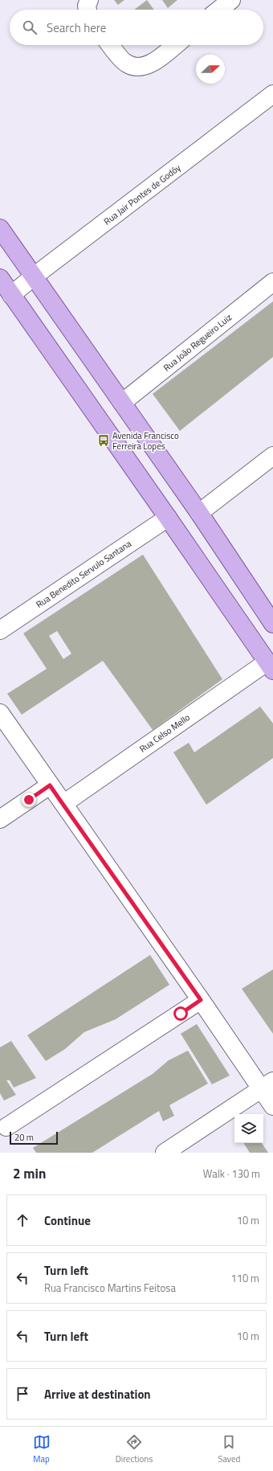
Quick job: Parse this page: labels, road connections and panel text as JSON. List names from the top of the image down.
{
  "streets": {
    "street": [
      "Rua Jair Pontes de Godóy",
      "Rua João Regueiro Luiz",
      "Rua Benedito Servulo Santana",
      "Rua Celso Mello"
    ]
  },
  "places": {
    "bus stop": ["Avenida Francisco Ferreira Lopes"]
  },
  "scale_bar": "20 m",
  "north": "right",
  "page": {
    "search": "Search here",
    "scale": "20 m",
    "heading": ["2 min", "Walk · 130 m"],
    "list": [
      ["Continue", "10 m"],
      ["Turn left", "Rua Francisco Martins Feitosa", "110 m"],
      ["Turn left", "10 m"],
      "Arrive at destination"
    ],
    "nav": ["Map", "Directions", "Saved"]
  }
}
